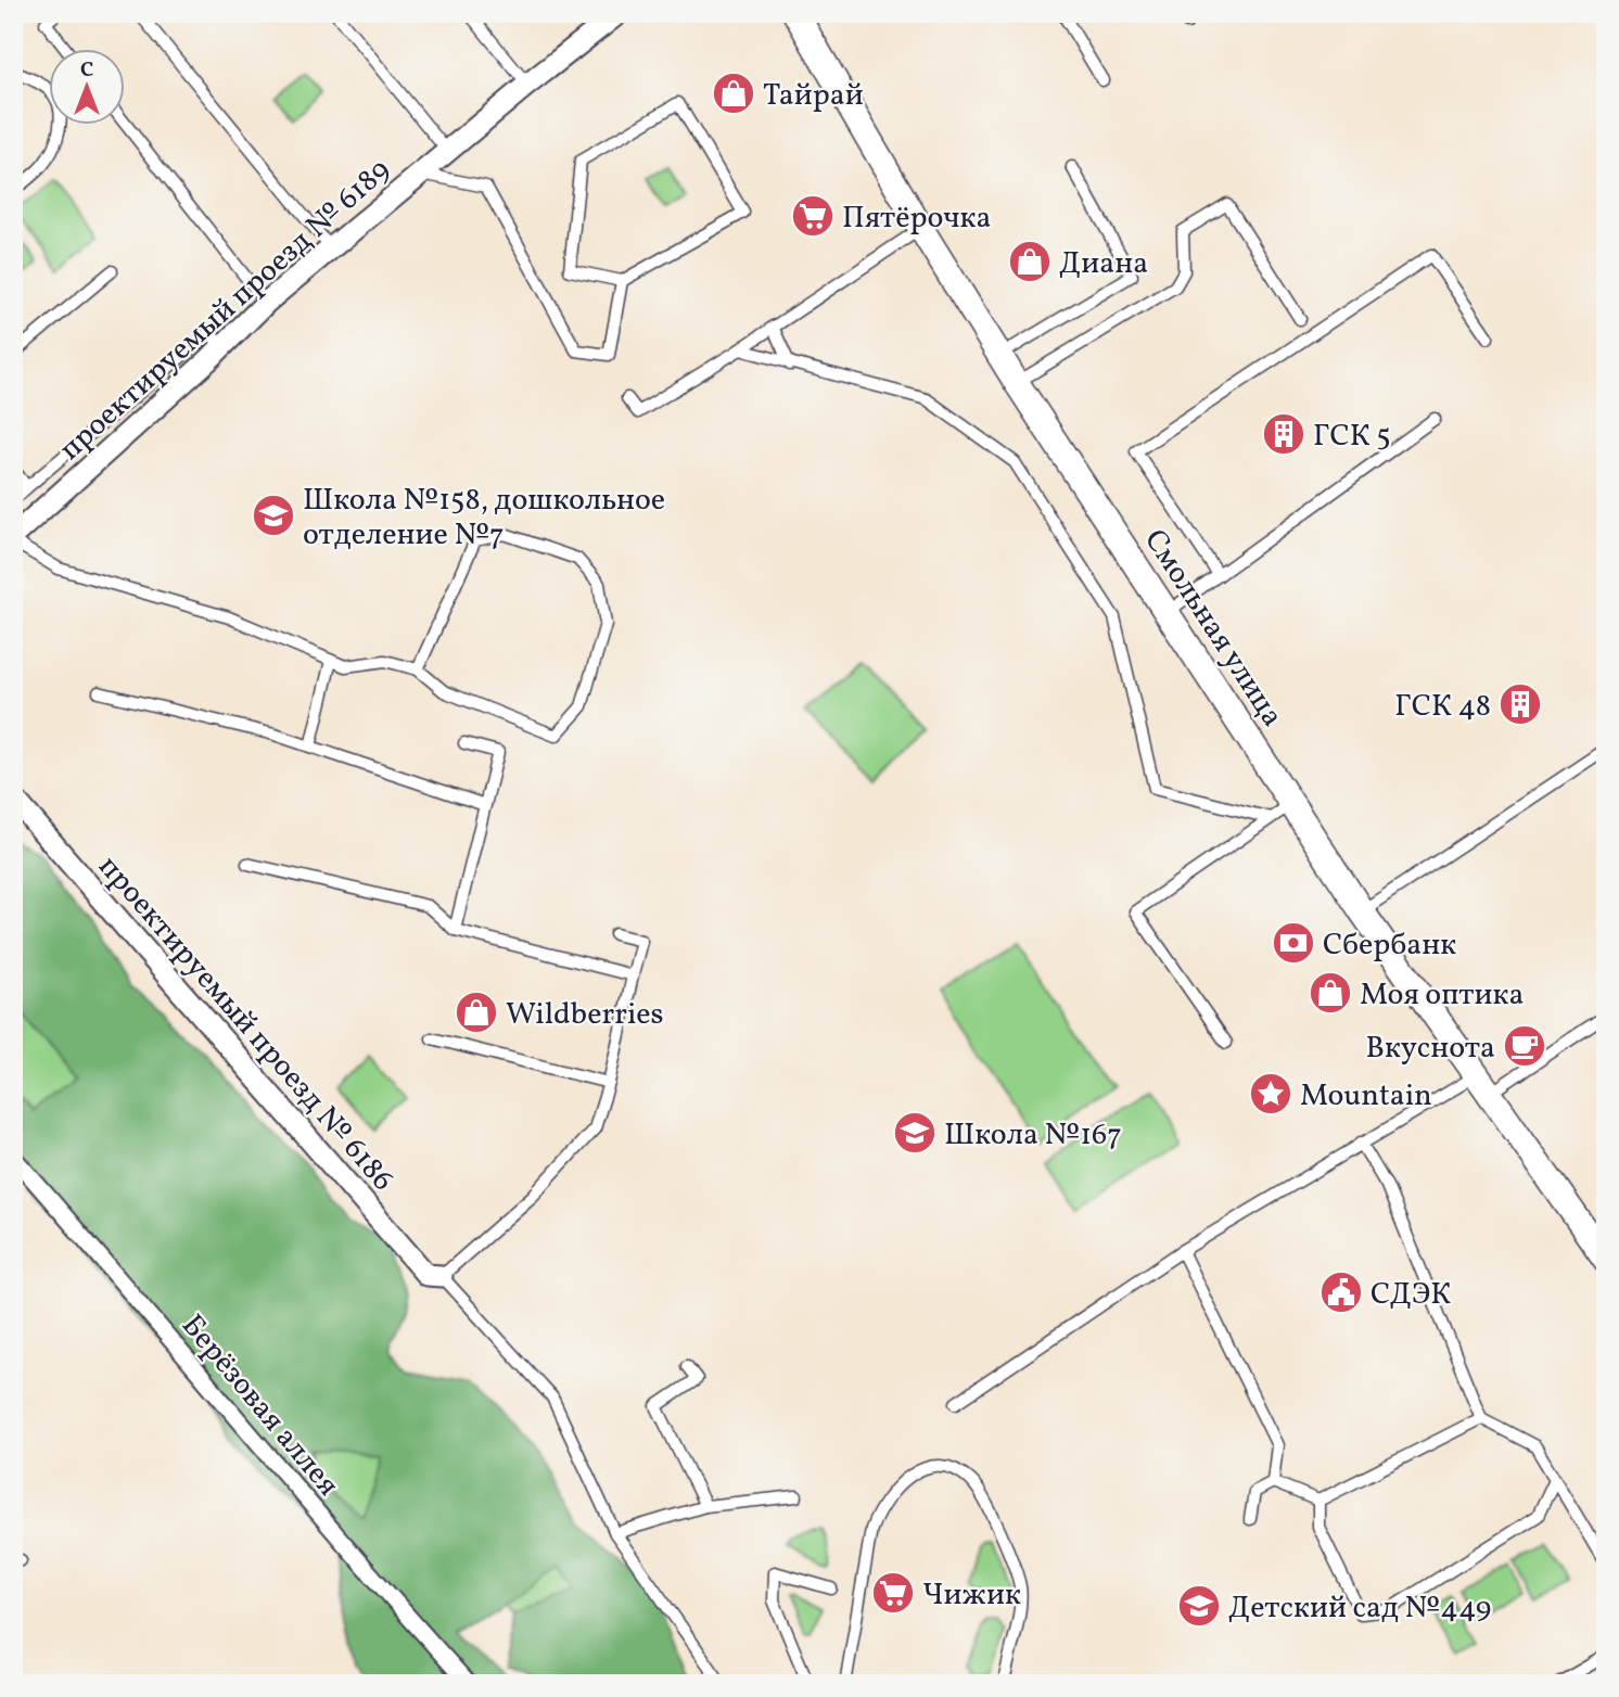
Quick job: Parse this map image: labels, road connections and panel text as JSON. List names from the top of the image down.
{
  "streets": {
    "street": [
      "проектируемый проезд № 6189",
      "Смольная улица",
      "проектируемый проезд № 6186",
      "Берёзовая аллея"
    ]
  },
  "places": {
    "shop": [
      "Тайрай",
      "Диана",
      "Моя оптика",
      "Wildberries"
    ],
    "supermarket": ["Пятёрочка", "Чижик"],
    "building": ["ГСК 5", "ГСК 48"],
    "school or university": ["Школа №158, дошкольное отделение №7", "Школа №167", "Детский сад №449"],
    "bank": ["Сбербанк"],
    "cafe": ["Вкуснота"],
    "place": ["Mountain"],
    "public building": ["СДЭК"]
  },
  "north": "top"
}
